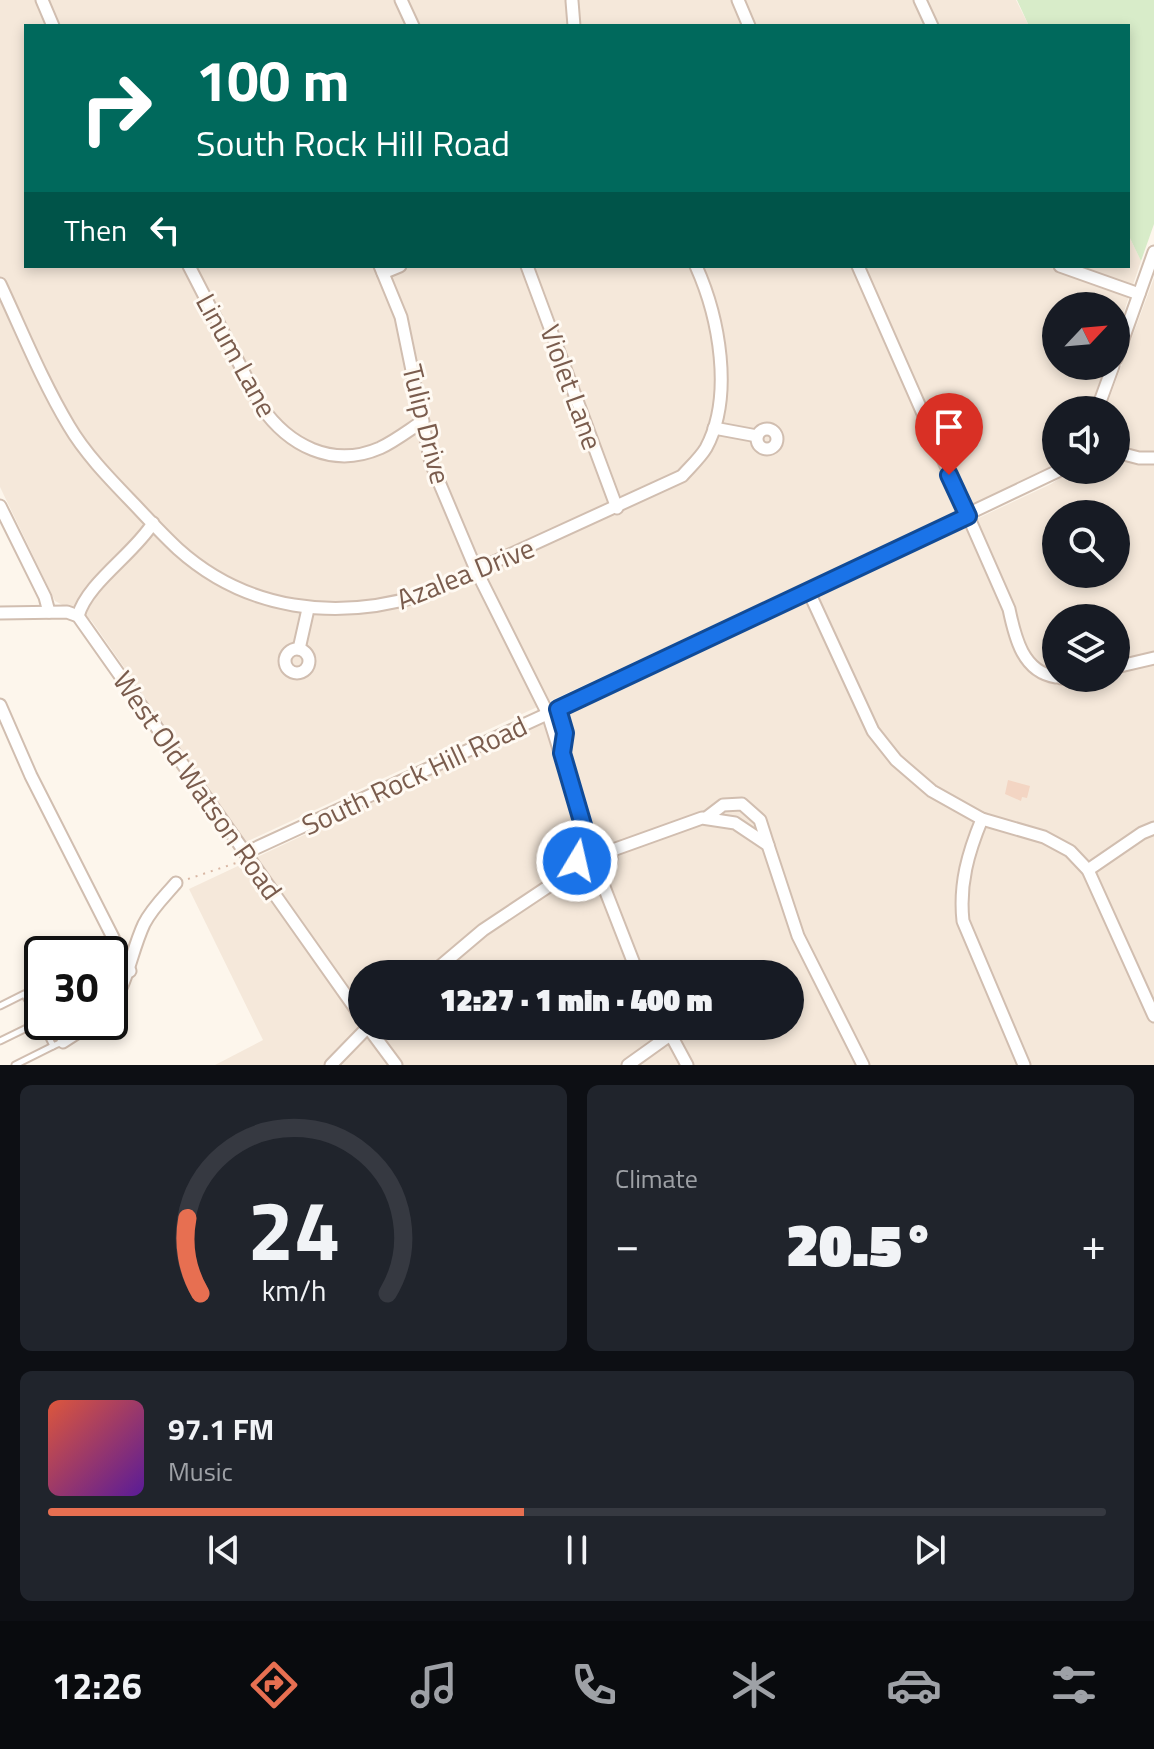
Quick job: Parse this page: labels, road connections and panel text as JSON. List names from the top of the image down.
{
  "streets": {
    "street": [
      "Linum Lane",
      "Violet Lane",
      "Tulip Drive",
      "Azalea Drive",
      "South Rock Hill Road",
      "West Old Watson Road"
    ]
  },
  "crossings": [
    ["Linum Lane", "Tulip Drive"],
    ["Violet Lane", "Azalea Drive"],
    ["Tulip Drive", "Azalea Drive"],
    ["Tulip Drive", "South Rock Hill Road"],
    ["South Rock Hill Road", "West Old Watson Road"]
  ],
  "north": "top right",
  "page": {
    "turn": ["100 m", "South Rock Hill Road"],
    "then": "Then",
    "limit": "30",
    "trip": "12:27 · 1 min · 400 m",
    "tile": "Climate",
    "heat": ["−", "20.5°", "+"],
    "song": ["97.1 FM", "Music"],
    "tabs": "12:26",
    "gauge": ["24", "km/h"]
  }
}
